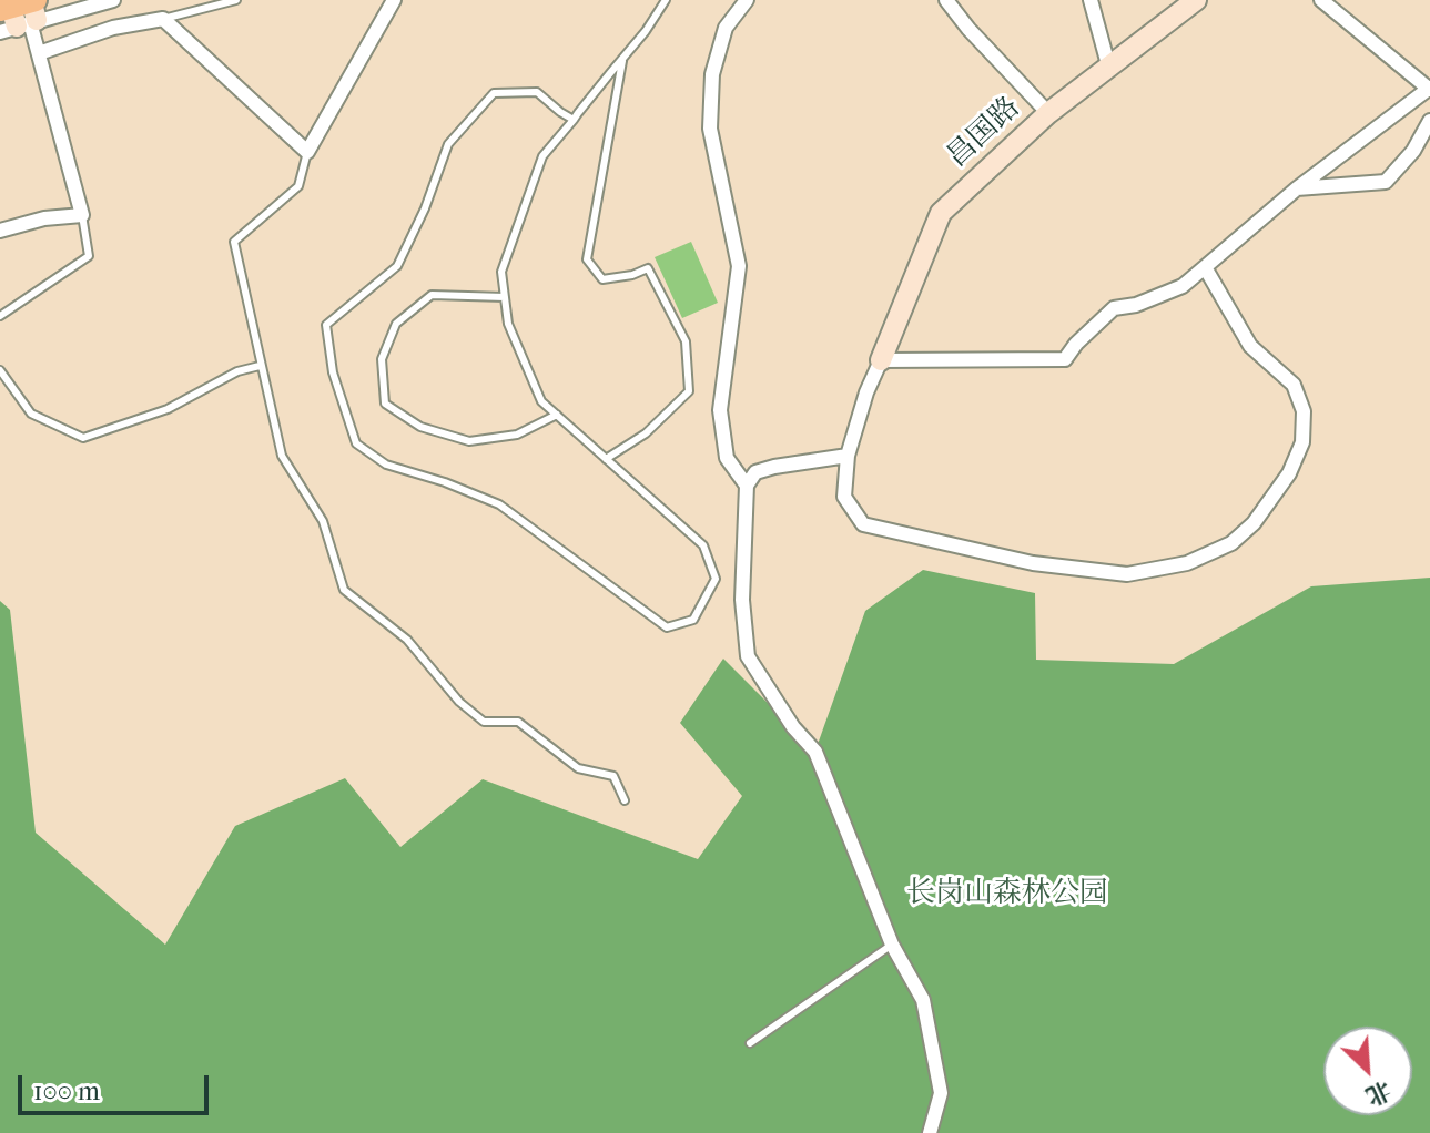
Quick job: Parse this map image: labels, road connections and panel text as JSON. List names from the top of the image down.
{
  "streets": {
    "main road": ["昌国路"]
  },
  "parks": ["长岗山森林公园"],
  "scale_bar": "100 m",
  "north": "bottom right"
}
